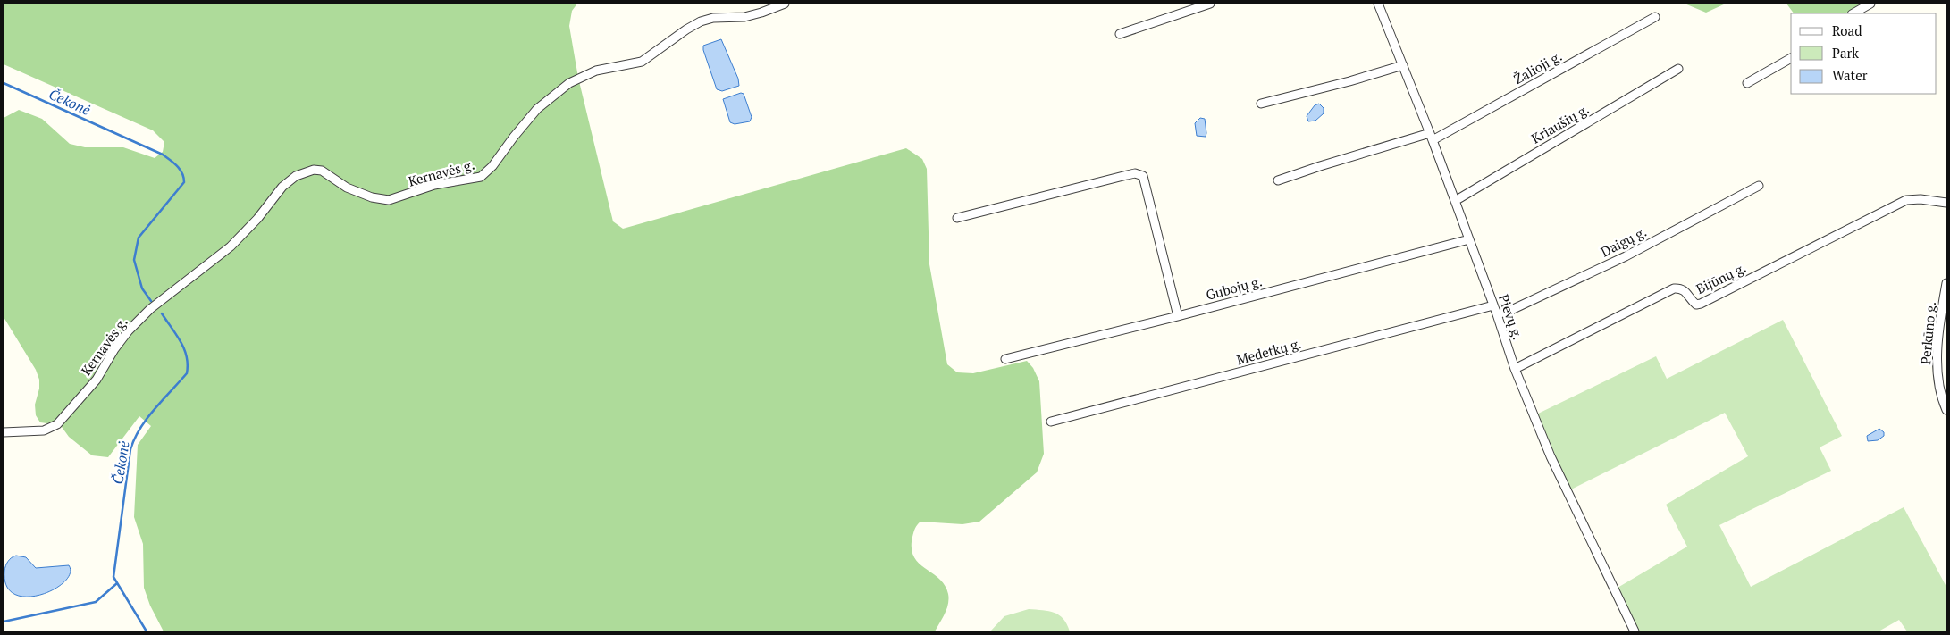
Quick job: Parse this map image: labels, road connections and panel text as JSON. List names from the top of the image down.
{
  "streets": {
    "street": [
      "Žalioji g.",
      "Kriaušių g.",
      "Kernavės g.",
      "Daigų g.",
      "Bijūnų g.",
      "Gubojų g.",
      "Pievų g.",
      "Perkūno g.",
      "Medetkų g."
    ]
  },
  "crossings": [
    ["Žalioji g.", "Pievų g."],
    ["Kriaušių g.", "Pievų g."],
    ["Daigų g.", "Pievų g."],
    ["Bijūnų g.", "Pievų g."],
    ["Gubojų g.", "Pievų g."],
    ["Pievų g.", "Medetkų g."]
  ],
  "water": ["Čekonė"],
  "legend": ["Road", "Park", "Water"]
}
